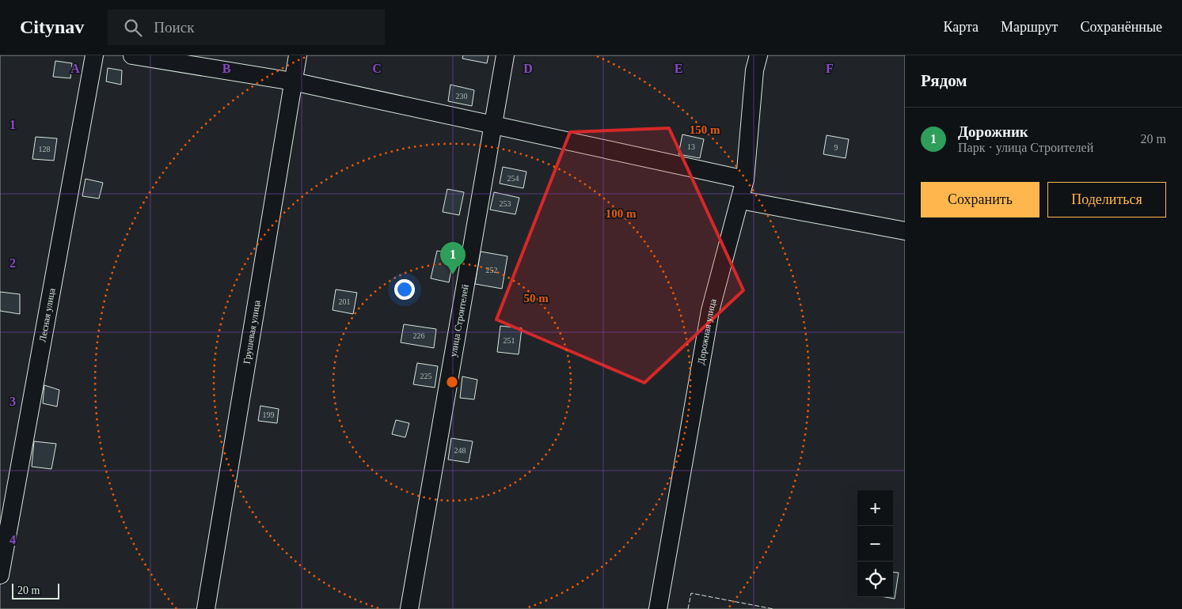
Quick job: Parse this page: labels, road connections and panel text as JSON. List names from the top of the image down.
{
  "streets": {
    "street": [
      "Лесная улица",
      "улица Строителей",
      "Дорожная улица",
      "Грушевая улица"
    ]
  },
  "house_numbers": [
    "230",
    "13",
    "9",
    "128",
    "254",
    "253",
    "252",
    "201",
    "226",
    "251",
    "225",
    "199",
    "248"
  ],
  "scale_bar": "20 m",
  "page": {
    "header": "Citynav",
    "search": "Поиск",
    "nav": ["Карта", "Маршрут", "Сохранённые"],
    "heading": "Рядом",
    "list": [
      {
        "mark": "1",
        "name": "Дорожник",
        "note": "Парк · улица Строителей",
        "value": "20 m"
      }
    ],
    "buttons": ["Сохранить", "Поделиться"],
    "pins": "1",
    "map_buttons": ["+", "−"],
    "scale": "20 m"
  },
  "grid": {
    "columns": [
      "A",
      "B",
      "C",
      "D",
      "E",
      "F"
    ],
    "rows": [
      "1",
      "2",
      "3",
      "4"
    ]
  },
  "rings": ["150 m", "100 m", "50 m"]
}
